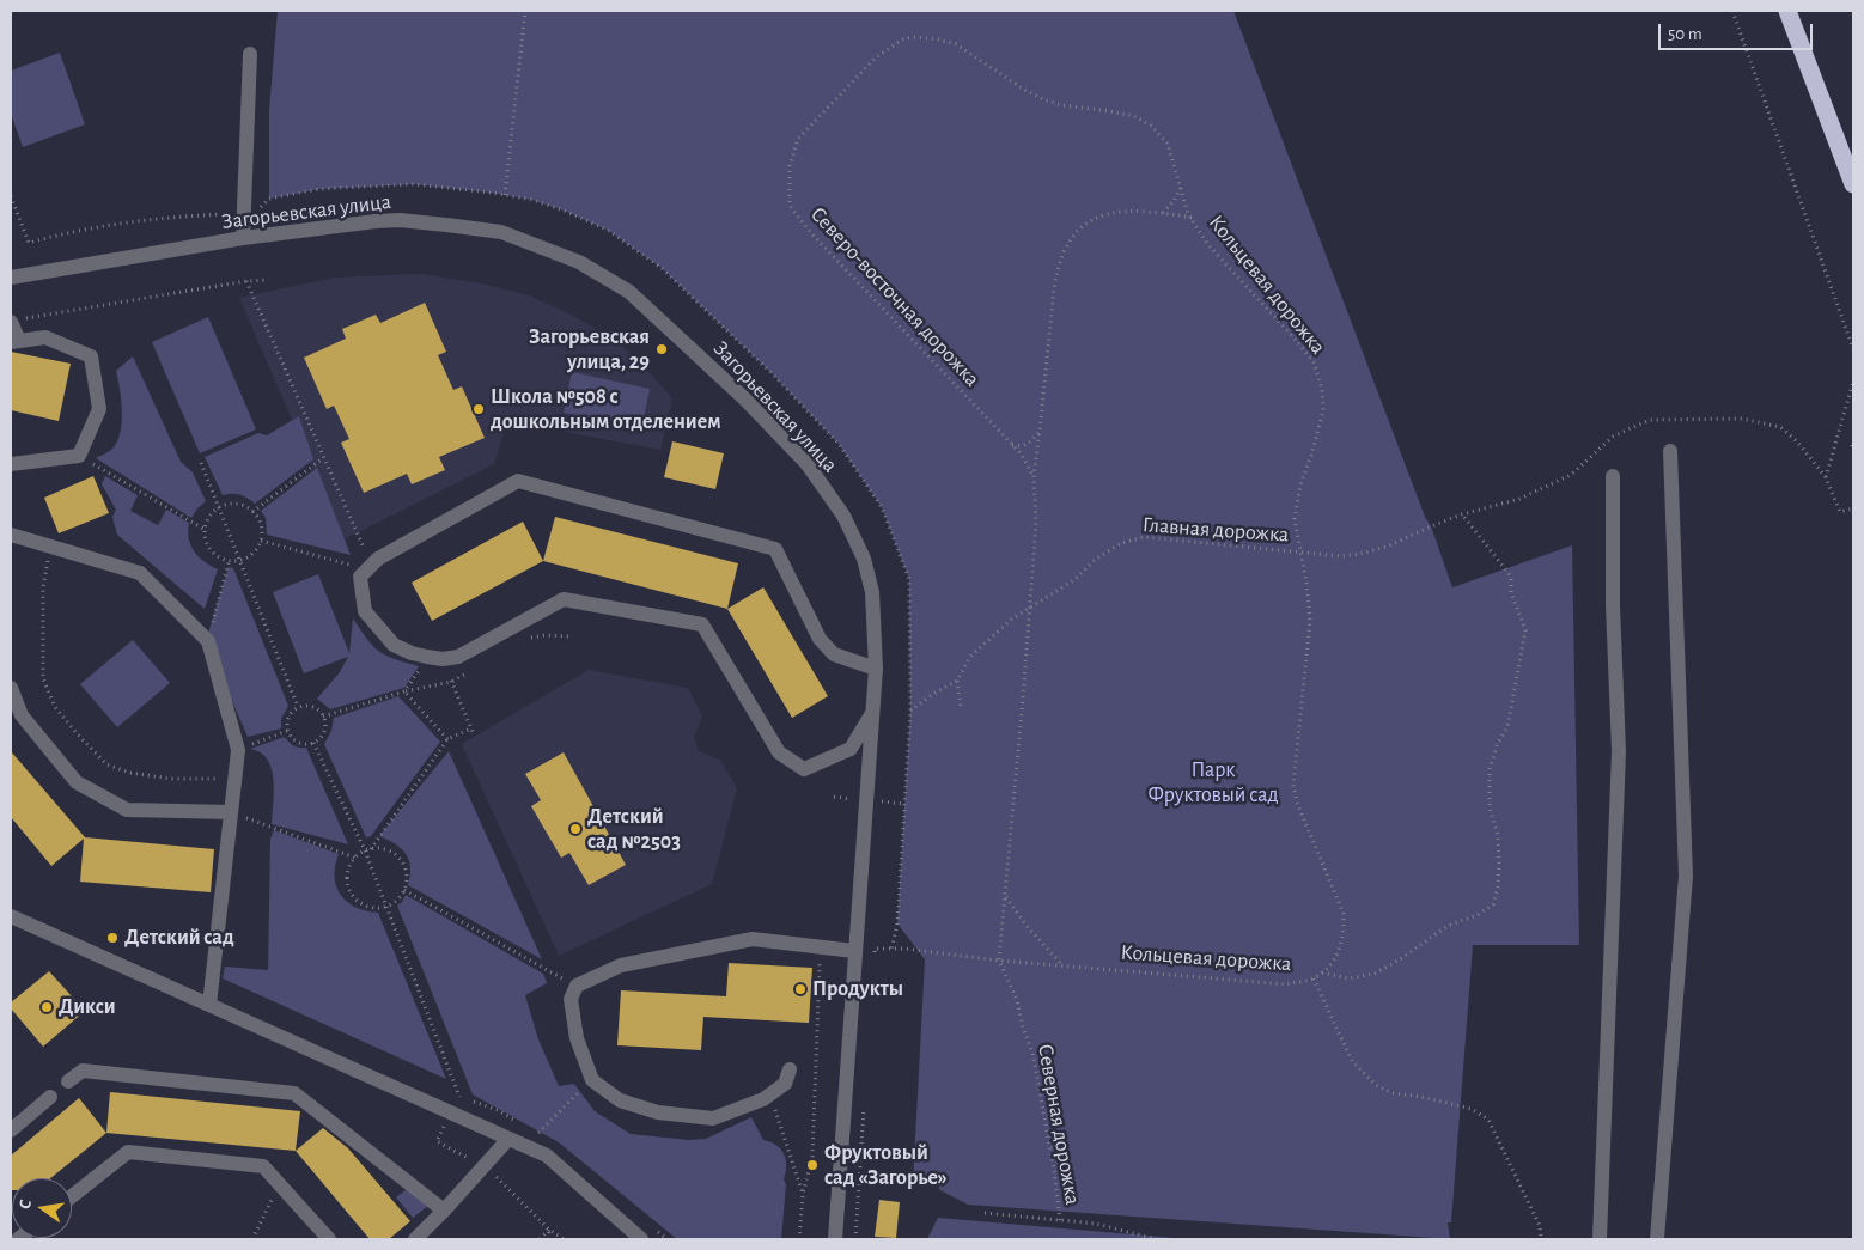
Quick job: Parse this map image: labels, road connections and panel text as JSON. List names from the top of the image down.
{
  "streets": {
    "street": ["Загорьевская улица"],
    "path": [
      "Кольцевая дорожка",
      "Северо-восточная дорожка",
      "Главная дорожка",
      "Северная дорожка"
    ]
  },
  "crossings": [
    ["Кольцевая дорожка", "Северо-восточная дорожка"],
    ["Кольцевая дорожка", "Главная дорожка"],
    ["Кольцевая дорожка", "Северная дорожка"]
  ],
  "parks": ["Парк Фруктовый сад"],
  "places": [
    "Загорьевская улица, 29",
    "Школа №508 с дошкольным отделением",
    "Детский сад №2503",
    "Детский сад",
    "Продукты",
    "Дикси",
    "Фруктовый сад «Загорье»"
  ],
  "scale_bar": "50 m",
  "north": "left"
}
